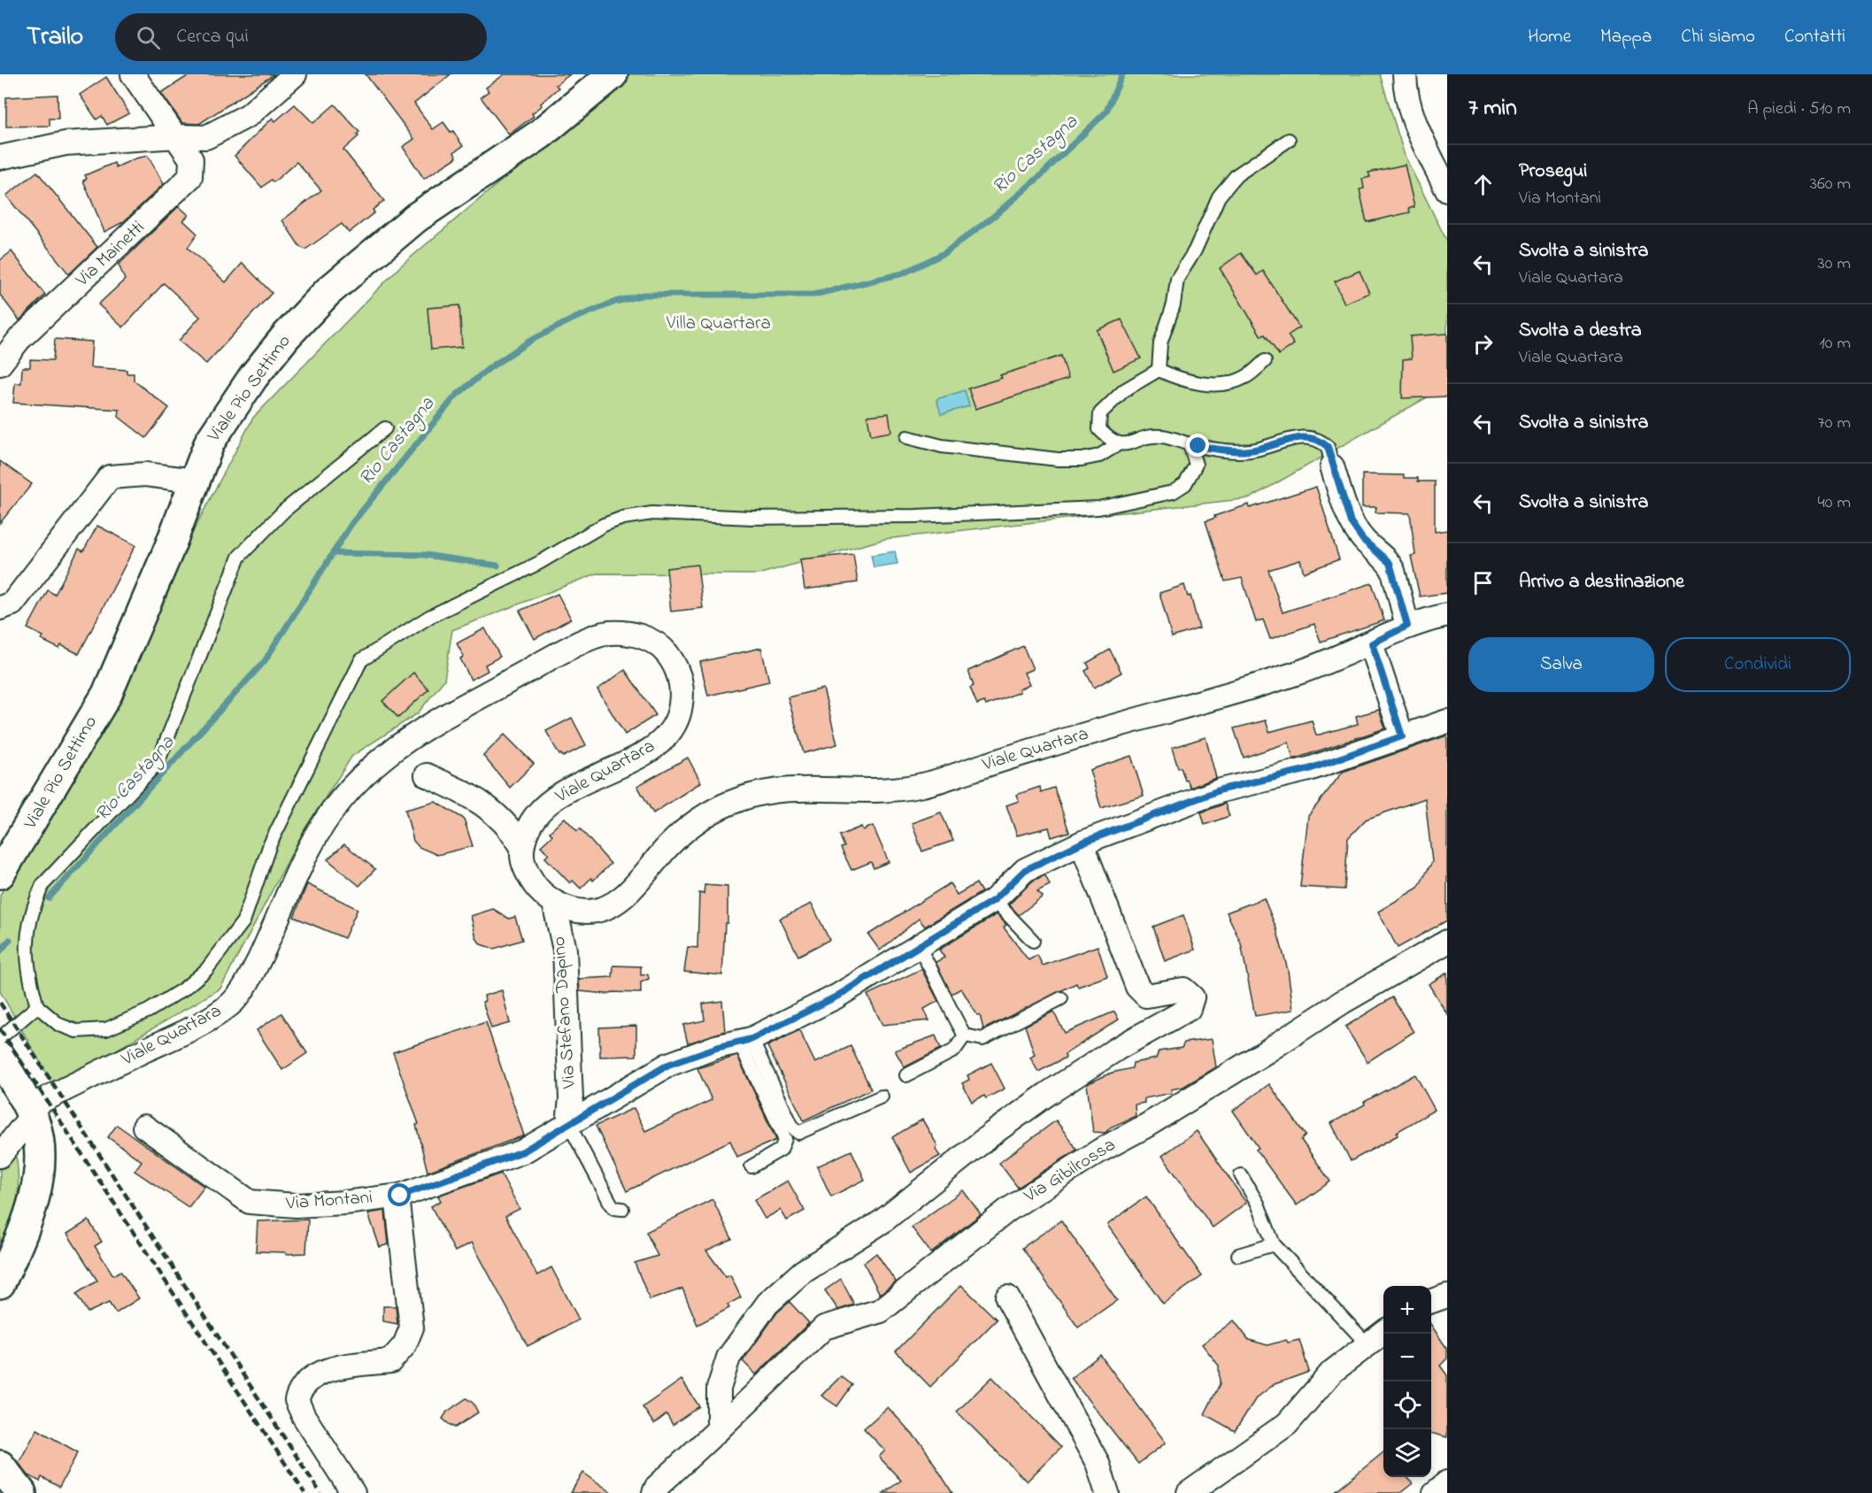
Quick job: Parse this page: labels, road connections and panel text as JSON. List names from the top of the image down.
{
  "streets": {
    "street": [
      "Via Mainetti",
      "Viale Pio Settimo",
      "Viale Quartara",
      "Via Stefano Dapino",
      "Via Gibilrossa",
      "Via Montani"
    ]
  },
  "crossings": [
    ["Viale Quartara", "Via Stefano Dapino"],
    ["Via Stefano Dapino", "Via Montani"]
  ],
  "water": ["Rio Castagna"],
  "parks": ["Villa Quartara"],
  "page": {
    "header": "Trailo",
    "search": "Cerca qui",
    "nav": [
      "Home",
      "Mappa",
      "Chi siamo",
      "Contatti"
    ],
    "heading": ["7 min", "A piedi · 510 m"],
    "list": [
      ["Prosegui", "Via Montani", "360 m"],
      ["Svolta a sinistra", "Viale Quartara", "30 m"],
      ["Svolta a destra", "Viale Quartara", "10 m"],
      ["Svolta a sinistra", "70 m"],
      ["Svolta a sinistra", "40 m"],
      "Arrivo a destinazione"
    ],
    "buttons": ["Salva", "Condividi"],
    "map_buttons": ["+", "−"]
  }
}
